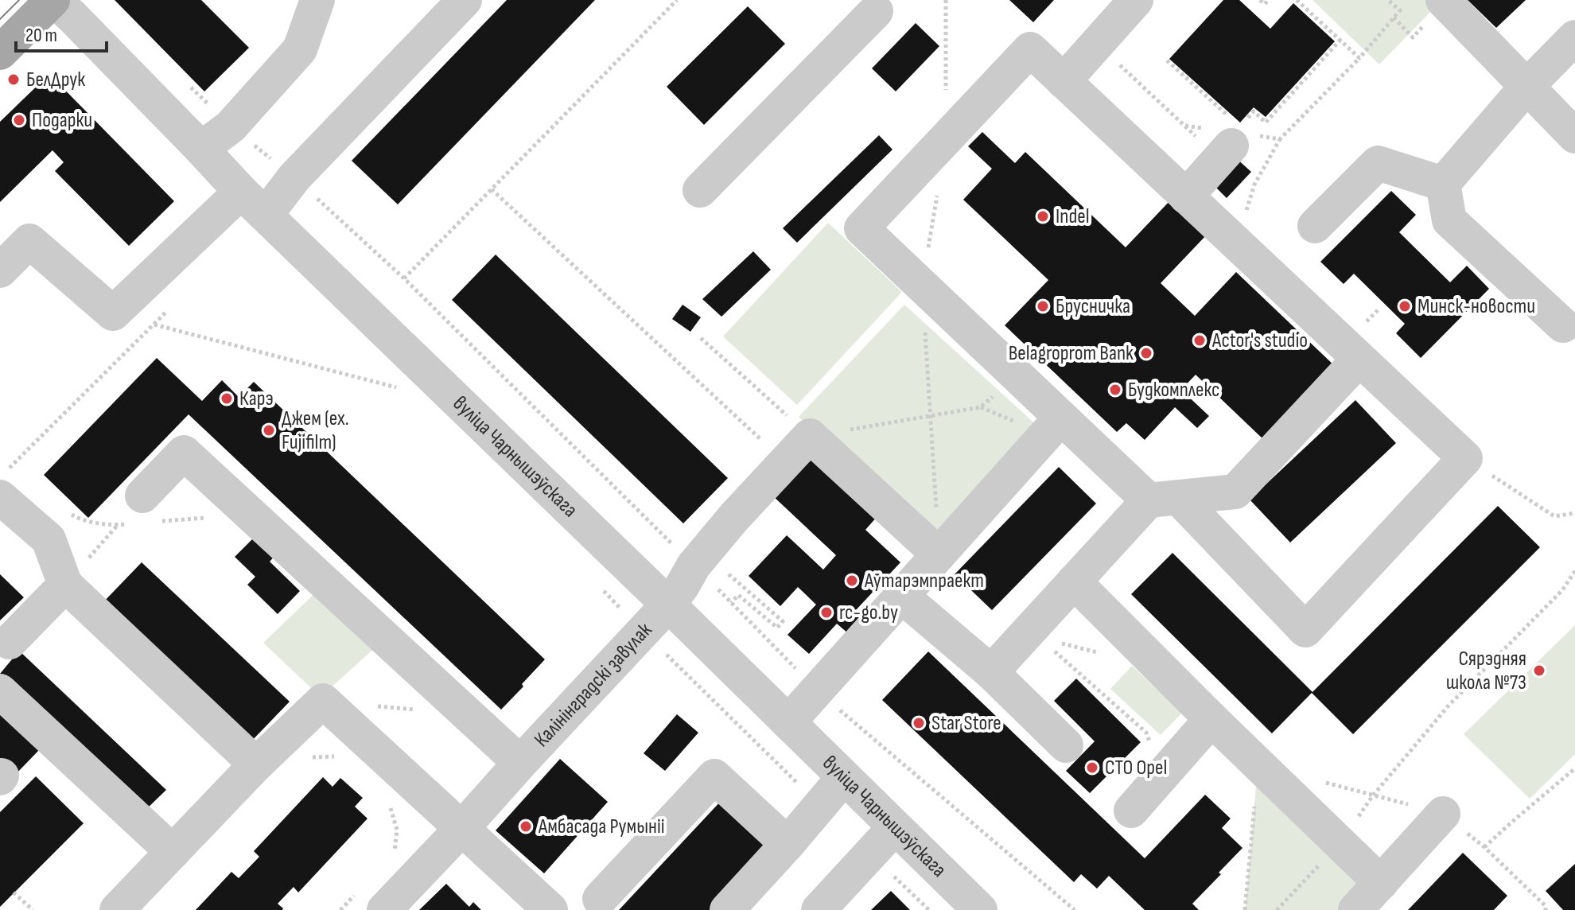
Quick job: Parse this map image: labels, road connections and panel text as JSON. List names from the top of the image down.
{
  "streets": {
    "street": ["вуліца Чарнышэўскага", "Калінінградскі завулак"]
  },
  "crossings": [
    ["вуліца Чарнышэўскага", "Калінінградскі завулак"]
  ],
  "places": [
    "БелДрук",
    "Подарки",
    "Indel",
    "Брусничка",
    "Минск-новости",
    "Actor's studio",
    "Belagroprom Bank",
    "Будкомплекс",
    "Карэ",
    "Джем (ex. Fujifilm)",
    "Аўтарэмпраект",
    "rc-go.by",
    "Сярэдняя школа №73",
    "Star Store",
    "СТО Opel",
    "Амбасада Румыніі"
  ],
  "scale_bar": "20 m"
}
